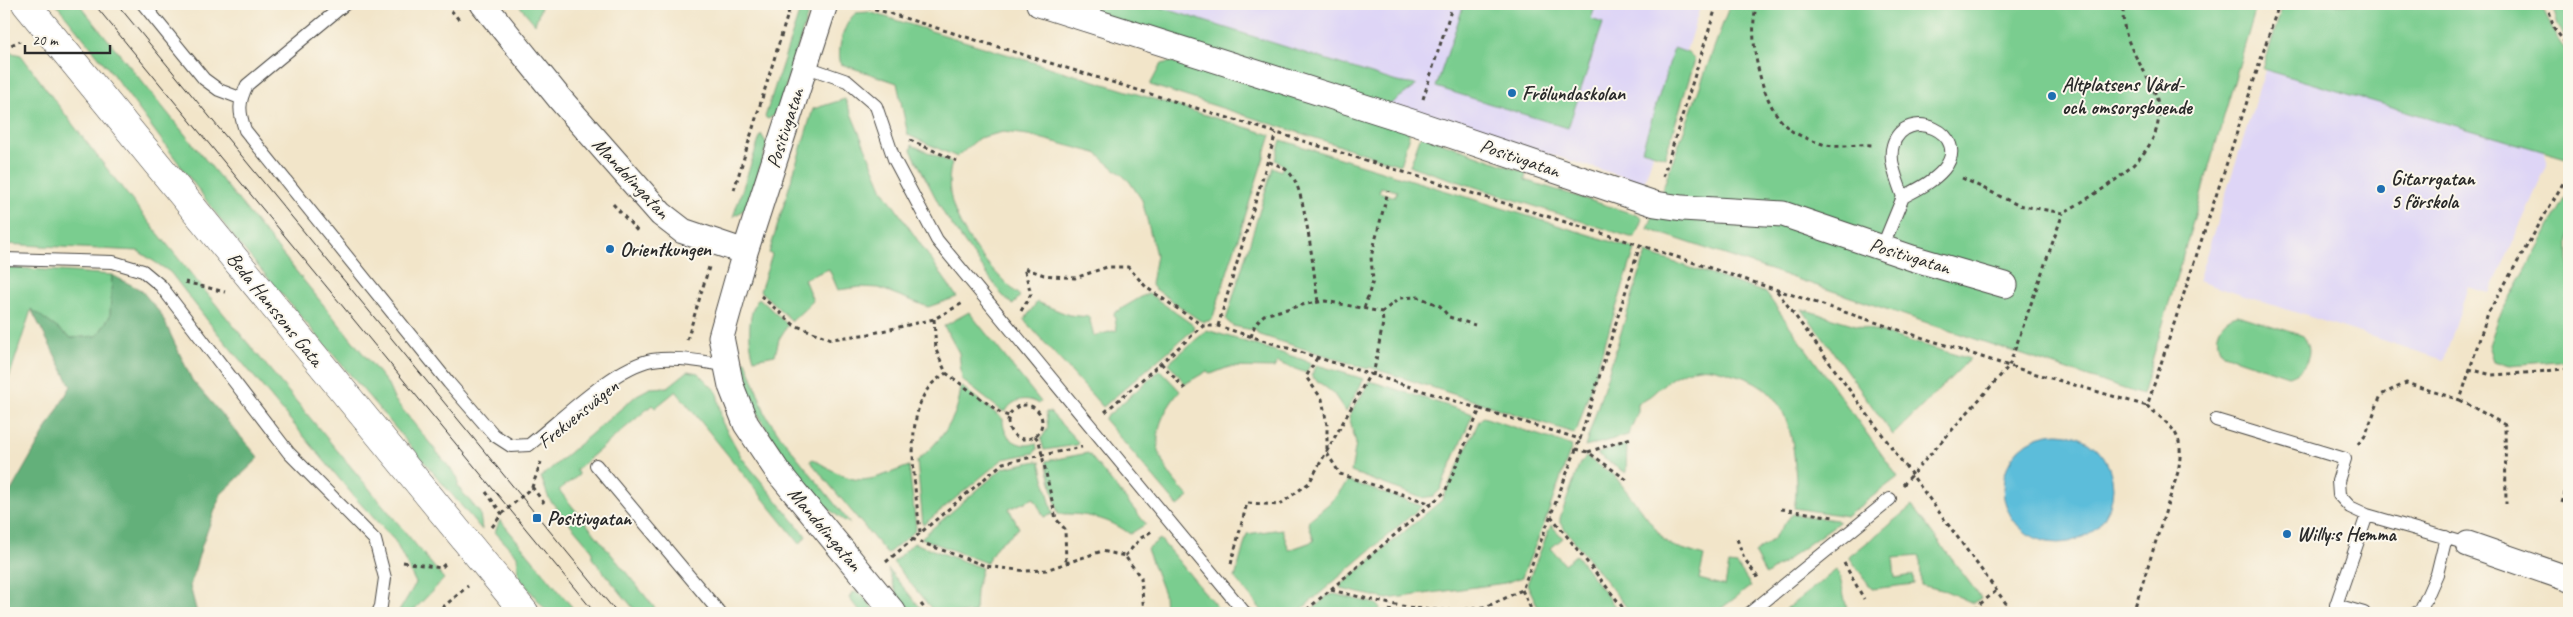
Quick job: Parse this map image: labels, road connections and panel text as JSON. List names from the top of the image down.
{
  "streets": {
    "street": ["Positivgatan", "Mandolingatan", "Beda Hanssons Gata"],
    "path": ["Frekvensvägen"]
  },
  "crossings": [
    ["Positivgatan", "Mandolingatan"]
  ],
  "places": {
    "other": [
      "Frölundaskolan",
      "Altplatsens Vård- och omsorgsboende",
      "Gitarrgatan 5 förskola",
      "Orientkungen",
      "Willy:s Hemma"
    ],
    "transit": ["Positivgatan"]
  },
  "scale_bar": "20 m"
}
